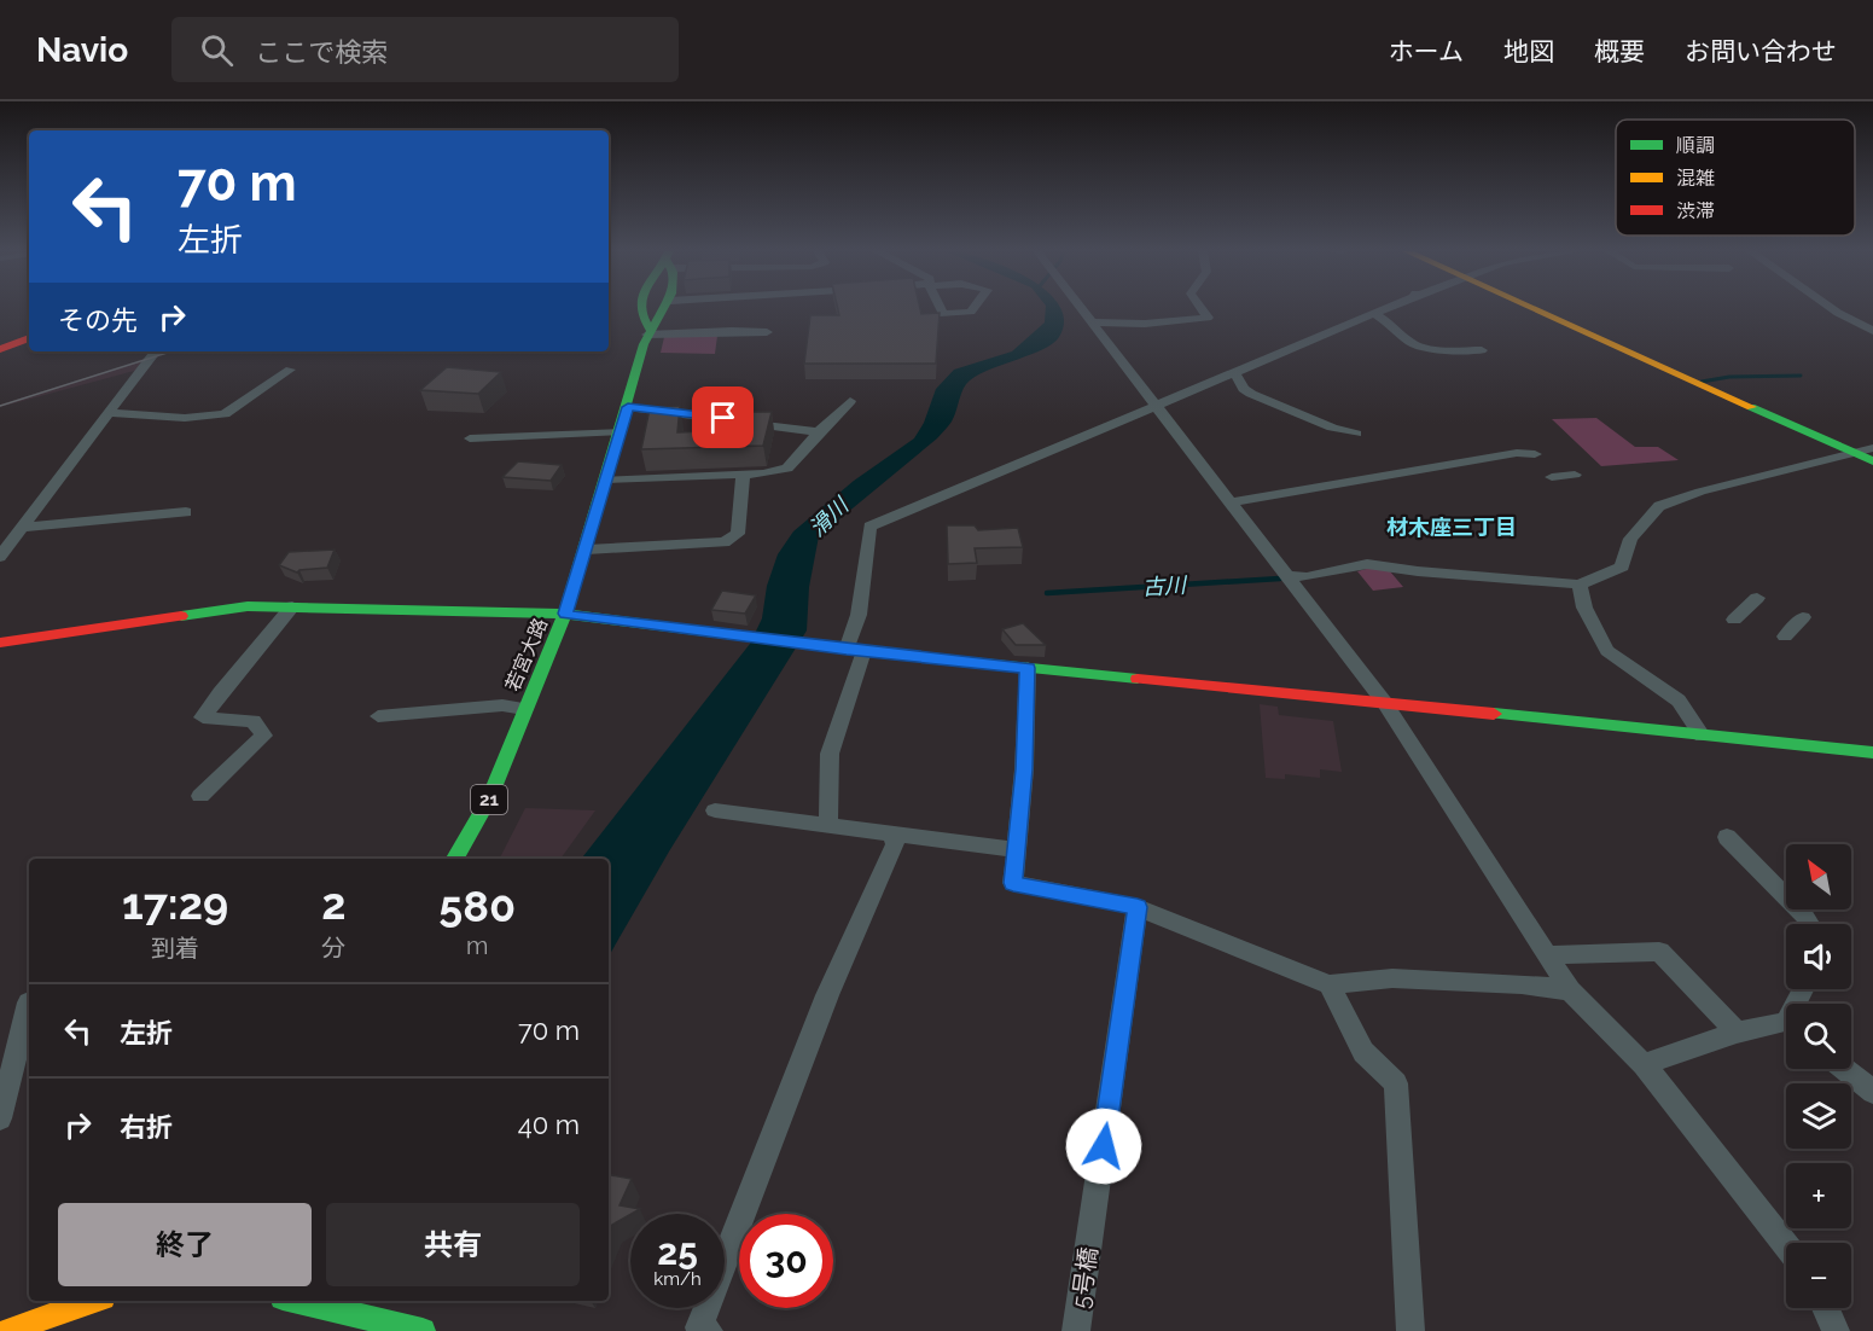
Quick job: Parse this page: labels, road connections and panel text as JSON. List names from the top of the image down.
{
  "streets": {
    "main road": ["若宮大路", "21"],
    "street": ["5号橋"]
  },
  "districts": ["材木座三丁目"],
  "water": ["滑川", "古川"],
  "legend": ["順調", "混雑", "渋滞"],
  "north": "top left",
  "page": {
    "header": "Navio",
    "search": "ここで検索",
    "nav": [
      "ホーム",
      "地図",
      "概要",
      "お問い合わせ"
    ],
    "turn": ["70 m", "左折"],
    "then": "その先",
    "map_buttons": ["+", "−"],
    "eta": [
      "17:29",
      "到着",
      "2",
      "分",
      "580",
      "m"
    ],
    "list": [
      {
        "name": "左折",
        "value": "70 m"
      },
      {
        "name": "右折",
        "value": "40 m"
      }
    ],
    "buttons": ["終了", "共有"],
    "speed": "25 km/h",
    "limit": "30"
  }
}
